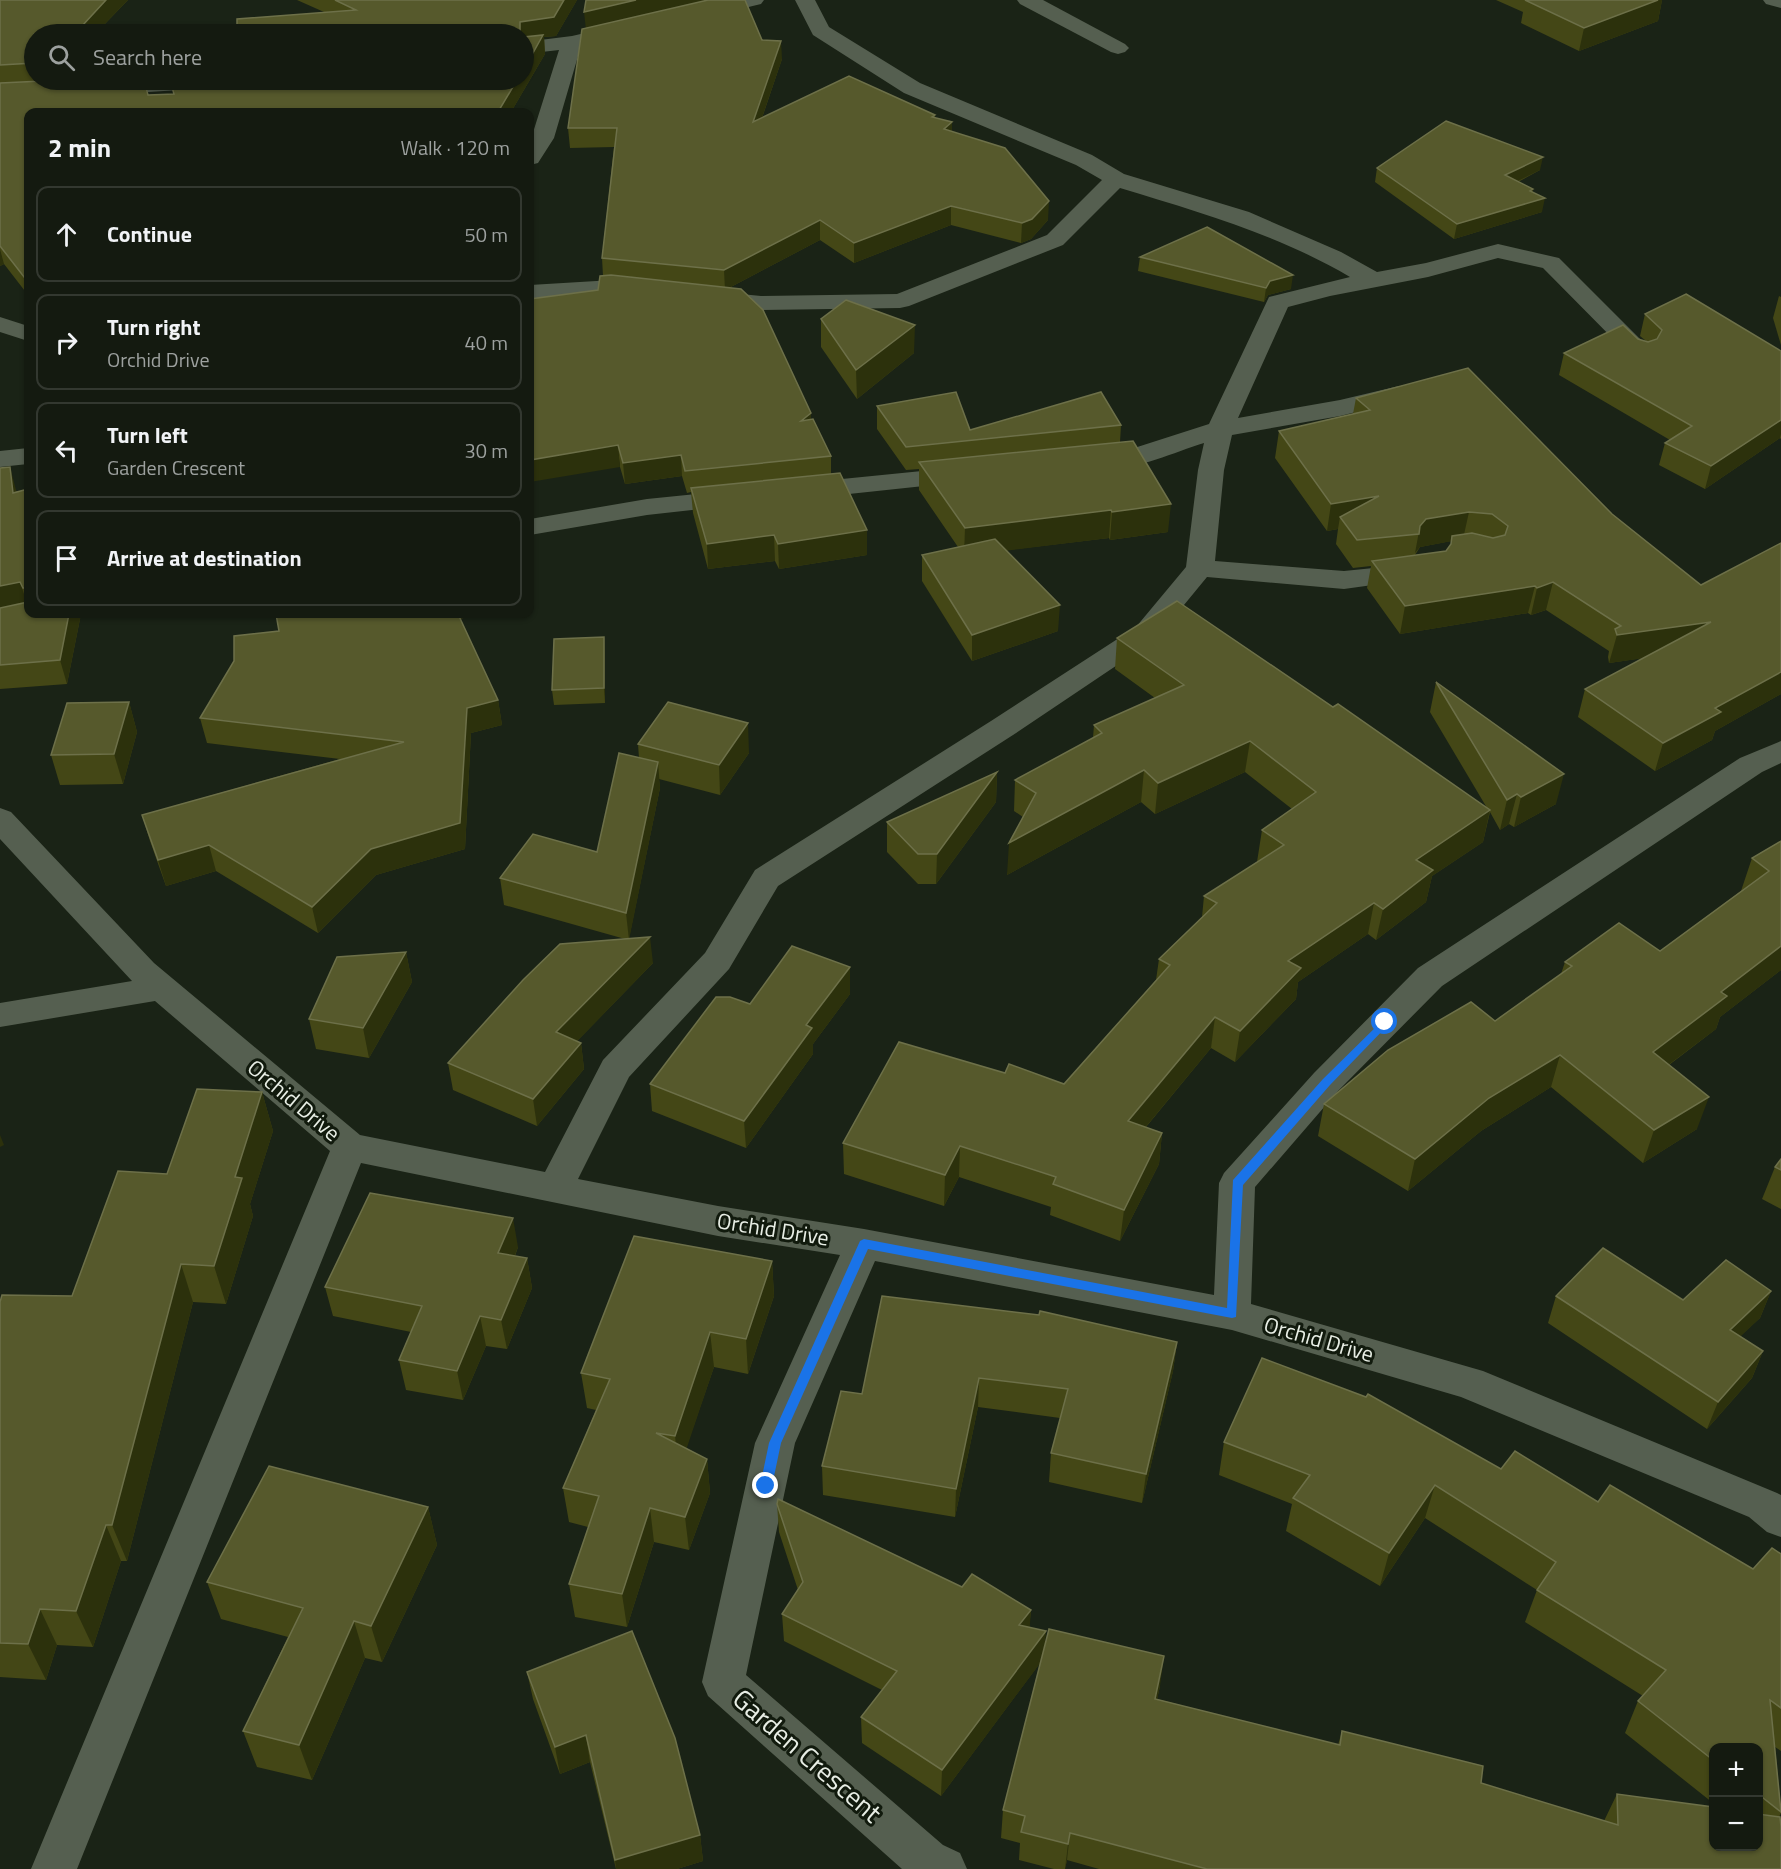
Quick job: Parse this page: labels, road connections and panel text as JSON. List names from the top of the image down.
{
  "streets": {
    "street": ["Orchid Drive", "Garden Crescent"]
  },
  "crossings": [
    ["Orchid Drive", "Garden Crescent"]
  ],
  "page": {
    "search": "Search here",
    "heading": ["2 min", "Walk · 120 m"],
    "list": [
      ["Continue", "50 m"],
      ["Turn right", "Orchid Drive", "40 m"],
      ["Turn left", "Garden Crescent", "30 m"],
      "Arrive at destination"
    ],
    "map_buttons": ["+", "−"]
  }
}
